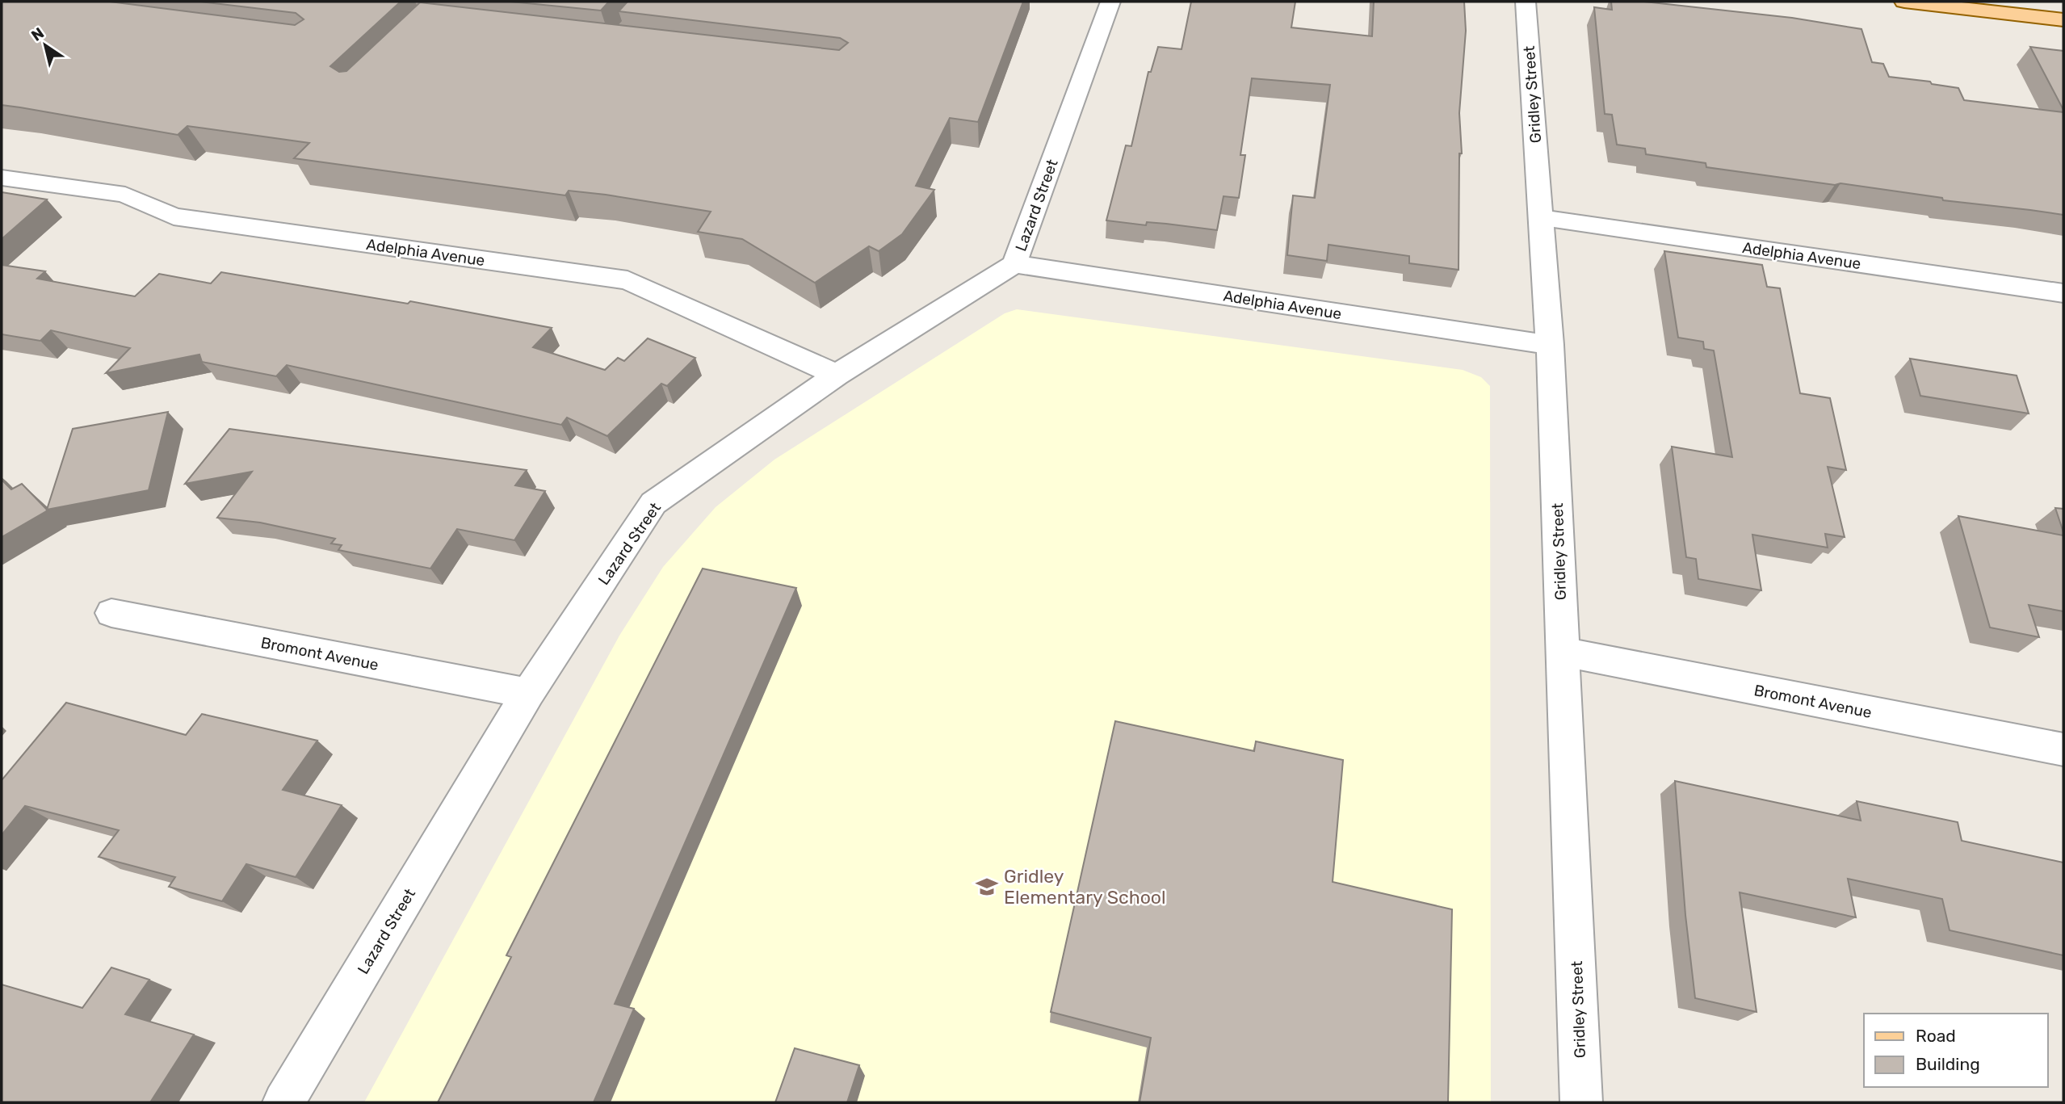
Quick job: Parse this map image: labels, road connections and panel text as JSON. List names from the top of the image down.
{
  "streets": {
    "street": [
      "Gridley Street",
      "Lazard Street",
      "Adelphia Avenue",
      "Bromont Avenue"
    ]
  },
  "crossings": [
    ["Gridley Street", "Adelphia Avenue"],
    ["Gridley Street", "Bromont Avenue"],
    ["Lazard Street", "Adelphia Avenue"],
    ["Lazard Street", "Bromont Avenue"]
  ],
  "places": {
    "school or university": ["Gridley Elementary School"]
  },
  "legend": ["Road", "Building"],
  "north": "top left"
}
